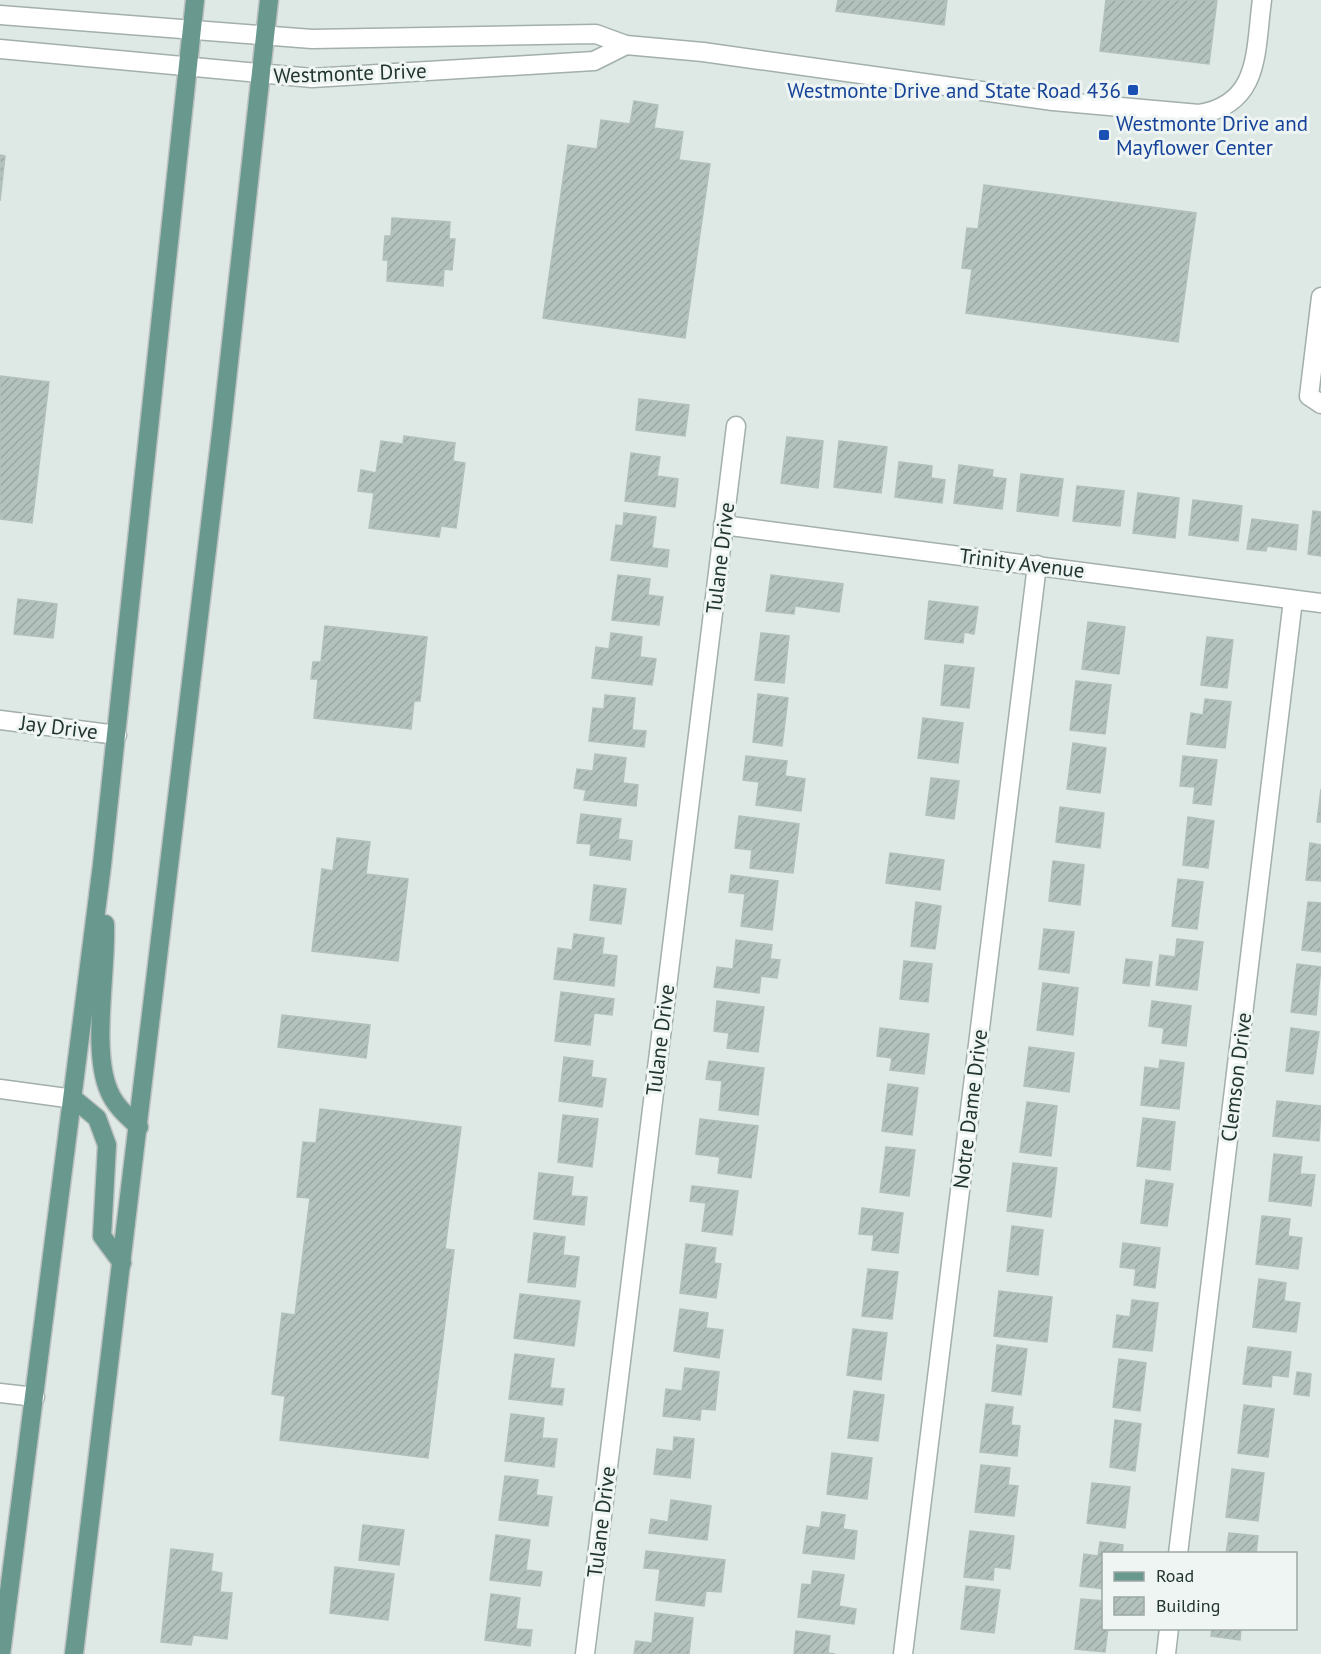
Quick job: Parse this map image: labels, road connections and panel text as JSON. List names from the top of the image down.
{
  "streets": {
    "street": [
      "Westmonte Drive",
      "Tulane Drive",
      "Trinity Avenue",
      "Jay Drive",
      "Clemson Drive",
      "Notre Dame Drive"
    ]
  },
  "crossings": [
    ["Tulane Drive", "Trinity Avenue"],
    ["Trinity Avenue", "Clemson Drive"],
    ["Trinity Avenue", "Notre Dame Drive"]
  ],
  "places": {
    "transit": ["Westmonte Drive and State Road 436", "Westmonte Drive and Mayflower Center"]
  },
  "legend": ["Road", "Building"]
}
